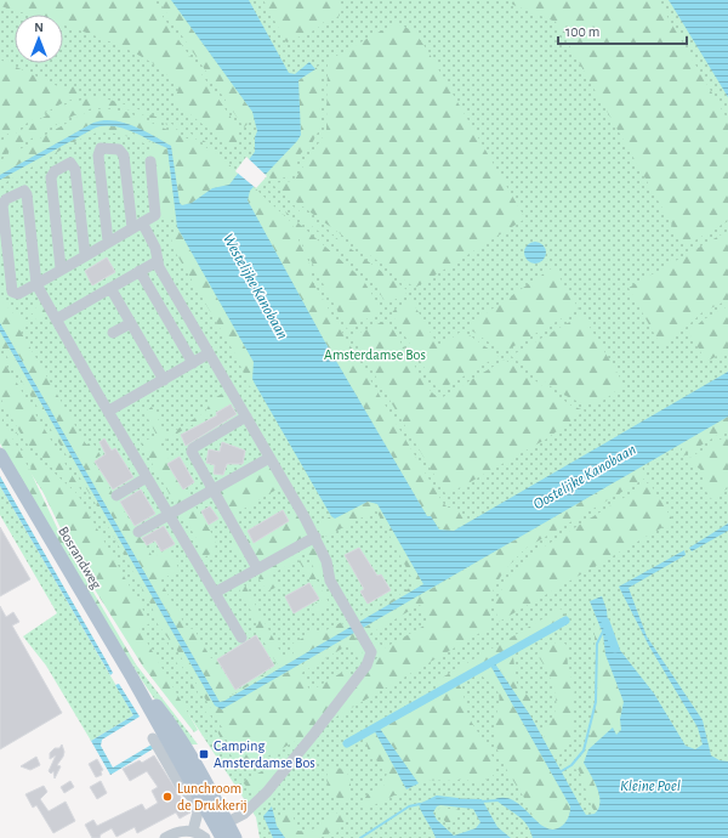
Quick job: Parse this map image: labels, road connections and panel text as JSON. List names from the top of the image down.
{
  "streets": {
    "main road": ["Bosrandweg"]
  },
  "water": ["Westelijke Kanobaan", "Oostelijke Kanobaan", "Kleine Poel"],
  "parks": ["Amsterdamse Bos"],
  "places": {
    "transit": ["Camping Amsterdamse Bos"],
    "other": ["Lunchroom de Drukkerij"]
  },
  "scale_bar": "100 m",
  "north": "top"
}
